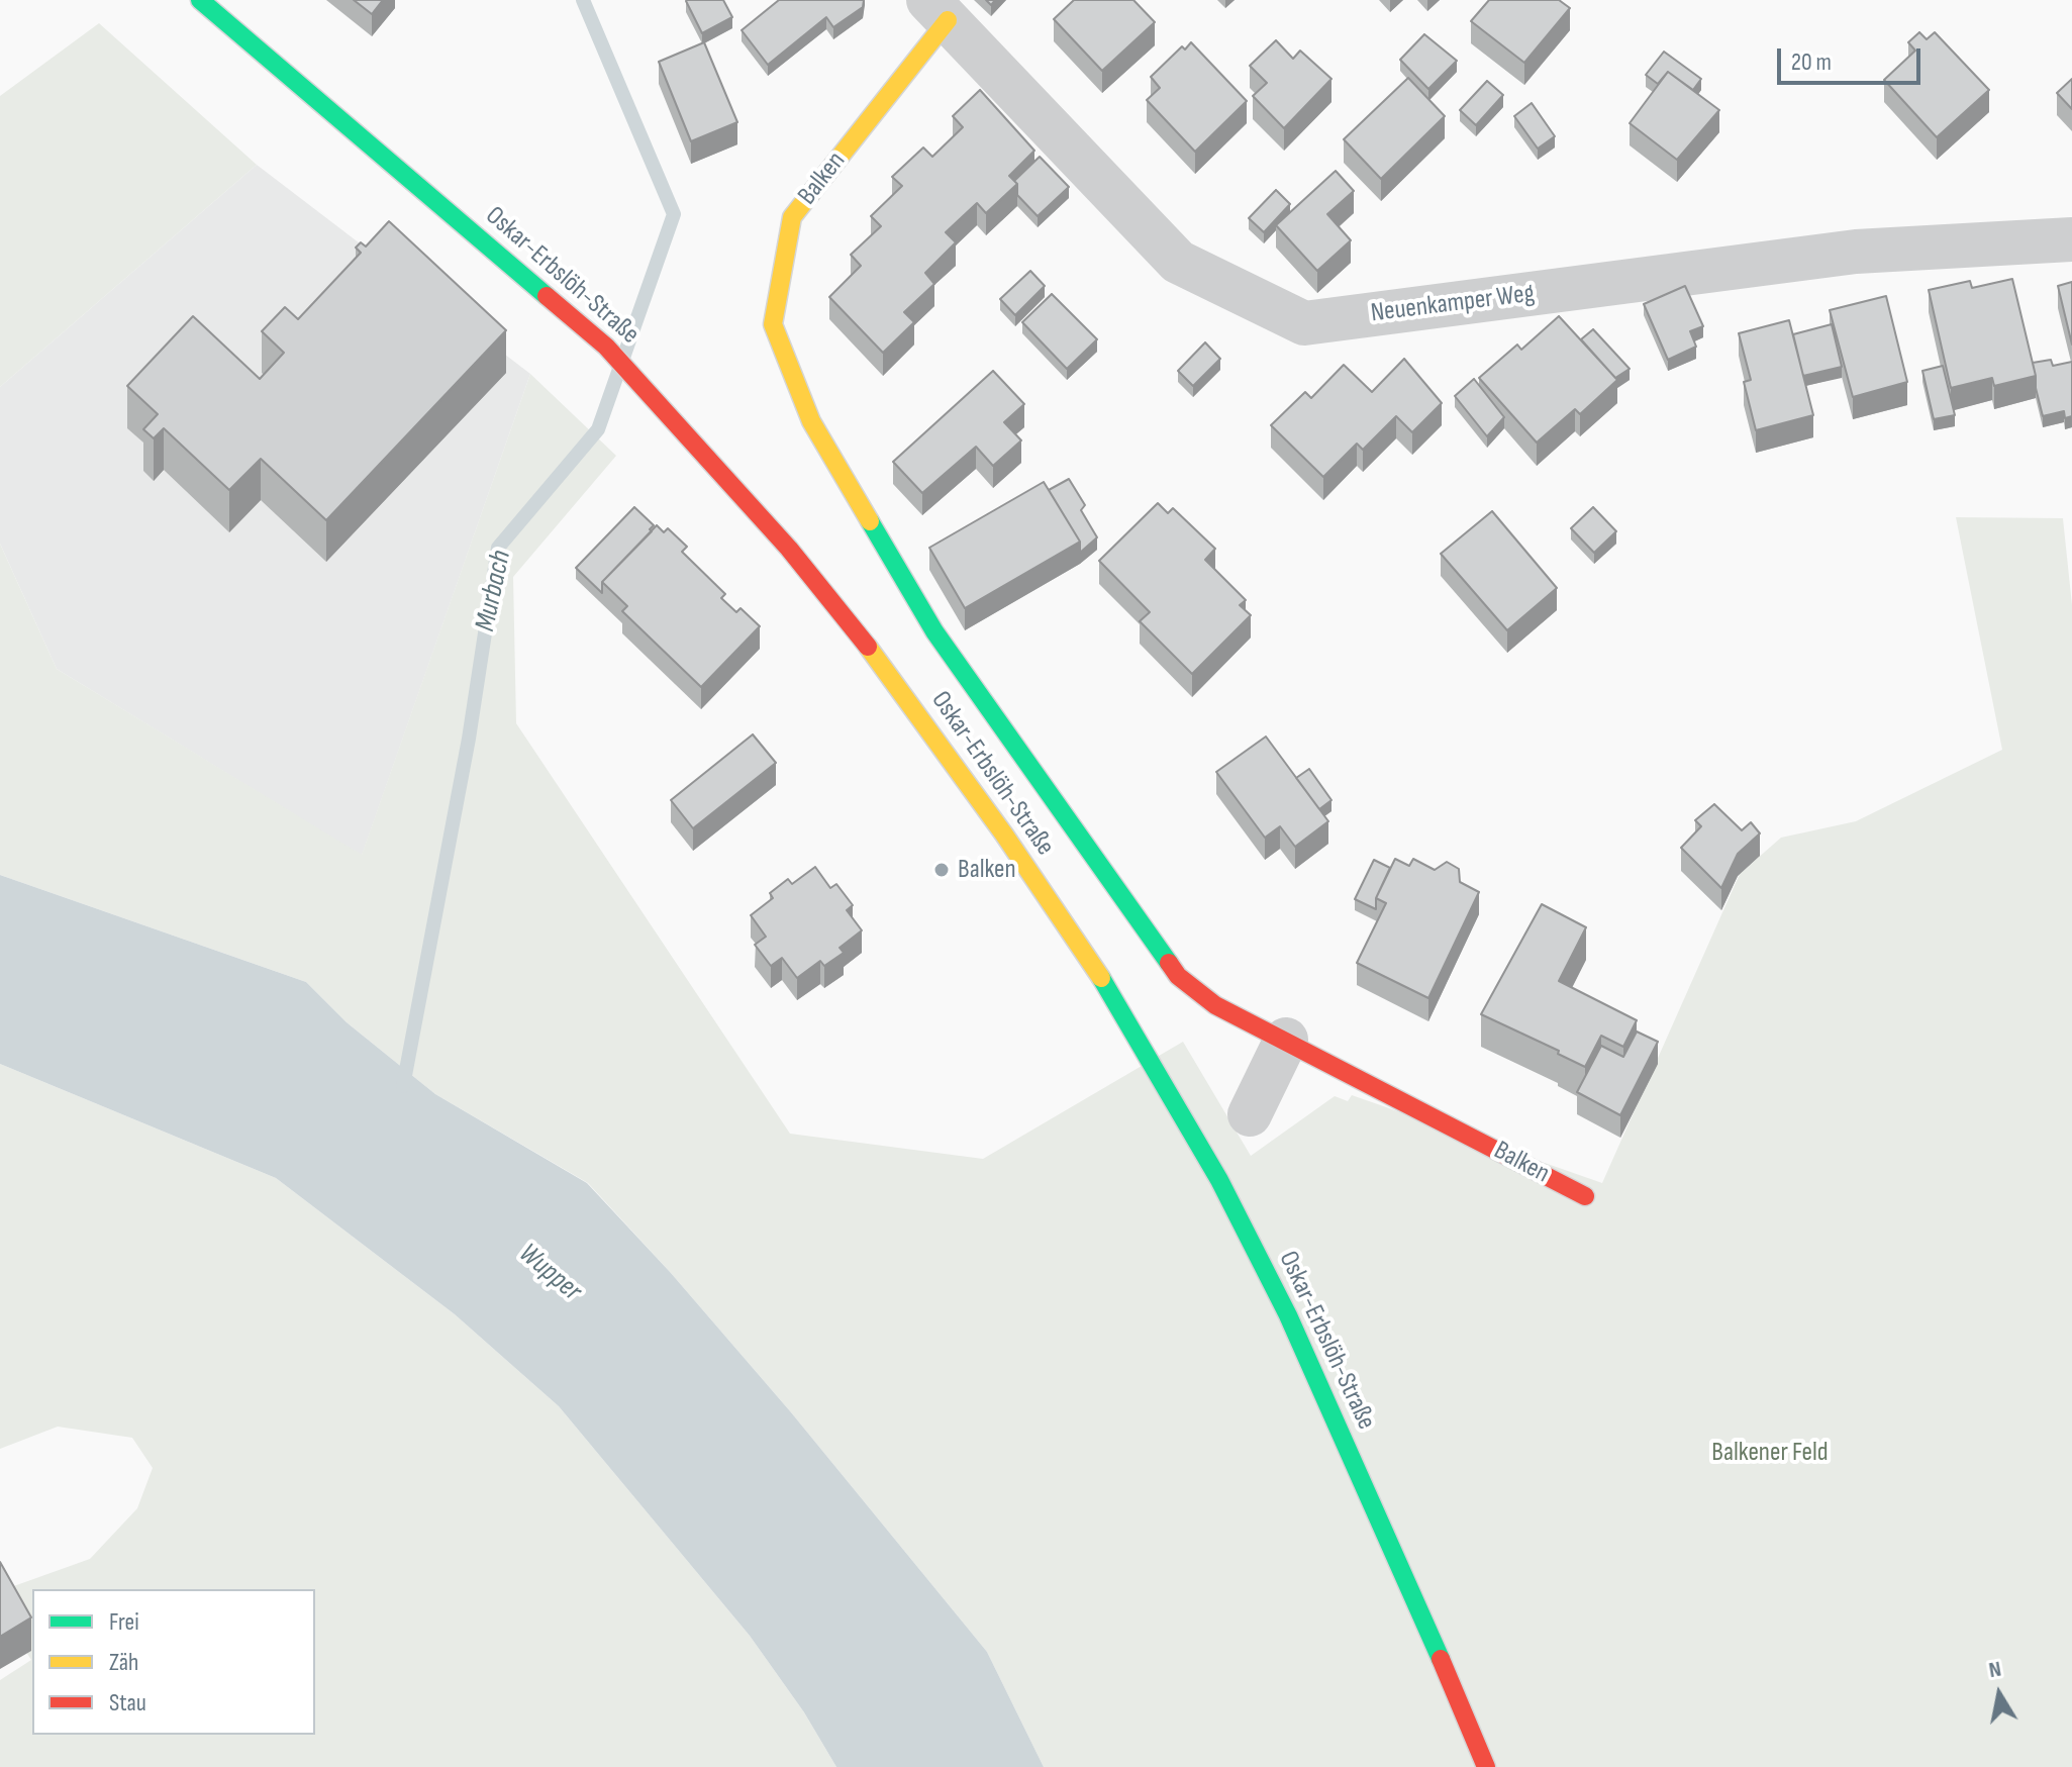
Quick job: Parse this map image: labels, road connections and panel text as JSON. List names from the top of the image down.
{
  "streets": {
    "main road": ["Balken", "Oskar-Erbslöh-Straße"],
    "street": ["Neuenkamper Weg"]
  },
  "crossings": [
    ["Balken", "Neuenkamper Weg"]
  ],
  "water": ["Murbach", "Wupper"],
  "parks": ["Balkener Feld"],
  "places": ["Balken"],
  "legend": ["Frei", "Zäh", "Stau"],
  "scale_bar": "20 m",
  "north": "top"
}
